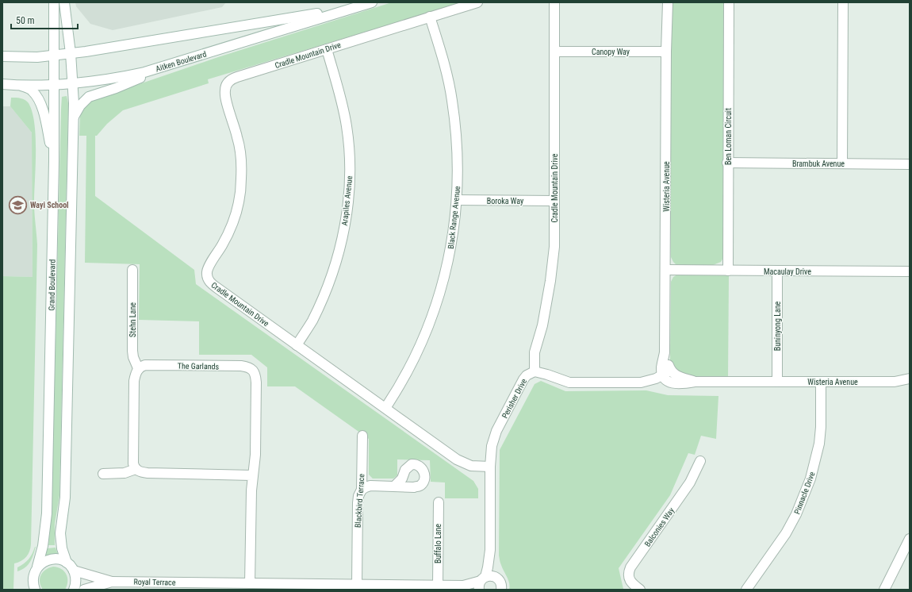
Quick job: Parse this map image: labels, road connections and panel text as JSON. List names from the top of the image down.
{
  "streets": {
    "street": [
      "Canopy Way",
      "Cradle Mountain Drive",
      "Aitken Boulevard",
      "Ben Loman Circuit",
      "Brambuk Avenue",
      "Wisteria Avenue",
      "Arapiles Avenue",
      "Boroka Way",
      "Black Range Avenue",
      "Macaulay Drive",
      "Grand Boulevard",
      "Stehn Lane",
      "Buninyong Lane",
      "The Garlands",
      "Perisher Drive",
      "Pinnacle Drive",
      "Blackbird Terrace",
      "Balconies Way",
      "Buffalo Lane",
      "Royal Terrace"
    ]
  },
  "crossings": [
    ["Canopy Way", "Cradle Mountain Drive"],
    ["Canopy Way", "Wisteria Avenue"],
    ["Cradle Mountain Drive", "Arapiles Avenue"],
    ["Cradle Mountain Drive", "Boroka Way"],
    ["Cradle Mountain Drive", "Black Range Avenue"],
    ["Cradle Mountain Drive", "Perisher Drive"],
    ["Aitken Boulevard", "Grand Boulevard"],
    ["Ben Loman Circuit", "Brambuk Avenue"],
    ["Ben Loman Circuit", "Macaulay Drive"],
    ["Wisteria Avenue", "Macaulay Drive"],
    ["Wisteria Avenue", "Buninyong Lane"],
    ["Wisteria Avenue", "Perisher Drive"],
    ["Wisteria Avenue", "Pinnacle Drive"],
    ["Boroka Way", "Black Range Avenue"],
    ["Macaulay Drive", "Buninyong Lane"],
    ["Stehn Lane", "The Garlands"],
    ["The Garlands", "Royal Terrace"],
    ["Perisher Drive", "Royal Terrace"],
    ["Blackbird Terrace", "Royal Terrace"],
    ["Buffalo Lane", "Royal Terrace"]
  ],
  "places": {
    "school or university": ["Wayi School"]
  },
  "scale_bar": "50 m"
}
